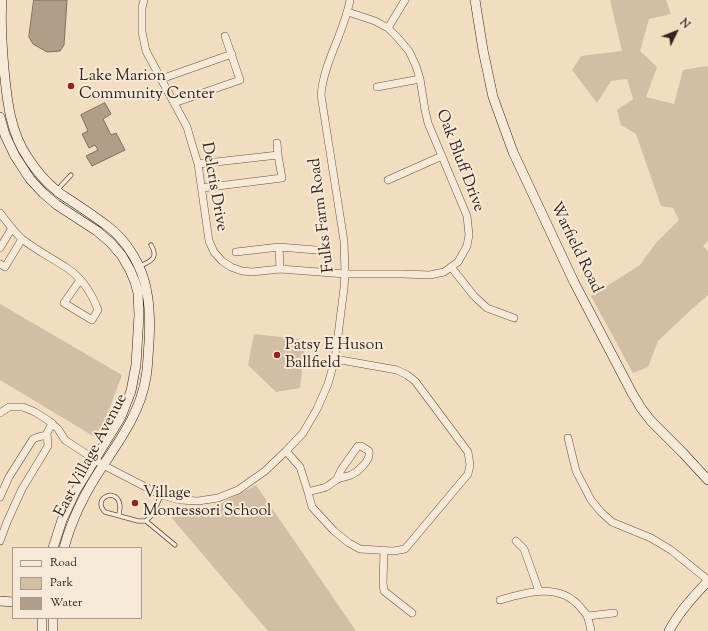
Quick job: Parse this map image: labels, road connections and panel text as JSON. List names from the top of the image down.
{
  "streets": {
    "street": [
      "Oak Bluff Drive",
      "Delcris Drive",
      "Fulks Farm Road",
      "Warfield Road",
      "East Village Avenue"
    ]
  },
  "crossings": [
    ["Oak Bluff Drive", "Delcris Drive"],
    ["Oak Bluff Drive", "Fulks Farm Road"],
    ["Delcris Drive", "Fulks Farm Road"],
    ["Fulks Farm Road", "East Village Avenue"]
  ],
  "places": ["Lake Marion Community Center", "Patsy E Huson Ballfield", "Village Montessori School"],
  "legend": ["Road", "Park", "Water"],
  "north": "top right"
}
